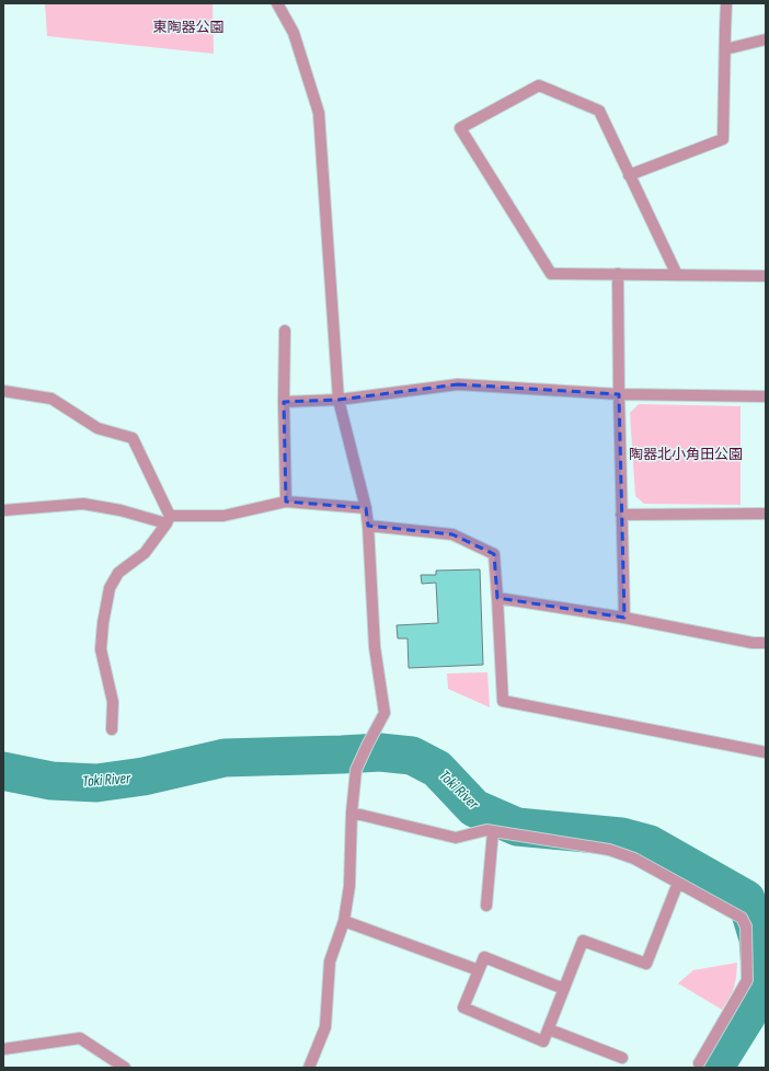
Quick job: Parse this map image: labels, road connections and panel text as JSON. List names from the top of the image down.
{
  "water": ["Toki River"],
  "parks": ["東陶器公園", "陶器北小角田公園"]
}
